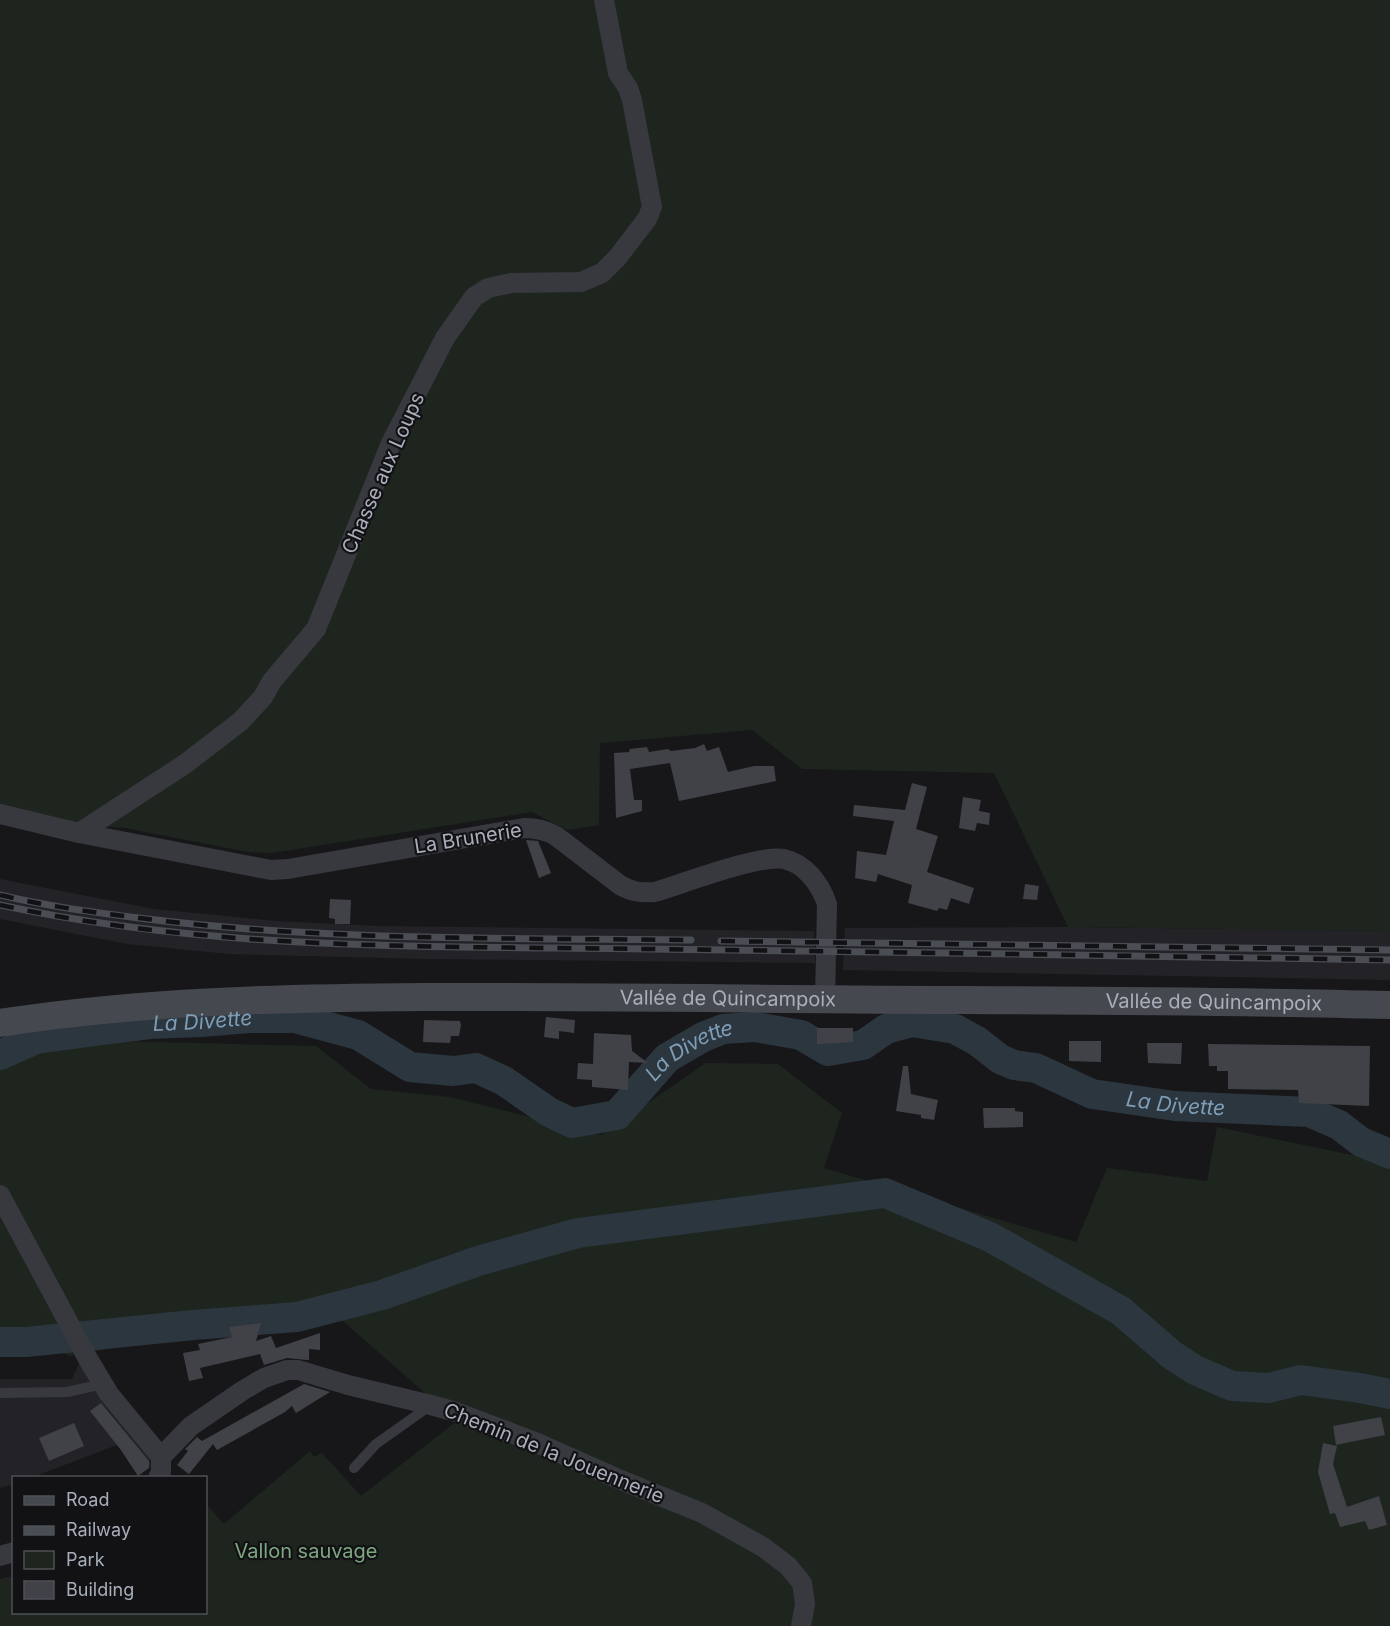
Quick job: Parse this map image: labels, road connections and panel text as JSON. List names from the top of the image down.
{
  "streets": {
    "main road": ["Vallée de Quincampoix"],
    "street": ["Chasse aux Loups", "La Brunerie", "Chemin de la Jouennerie"]
  },
  "crossings": [
    ["Chasse aux Loups", "La Brunerie"],
    ["La Brunerie", "Vallée de Quincampoix"]
  ],
  "water": ["La Divette"],
  "parks": ["Vallon sauvage"],
  "legend": [
    "Road",
    "Railway",
    "Park",
    "Building"
  ]
}
